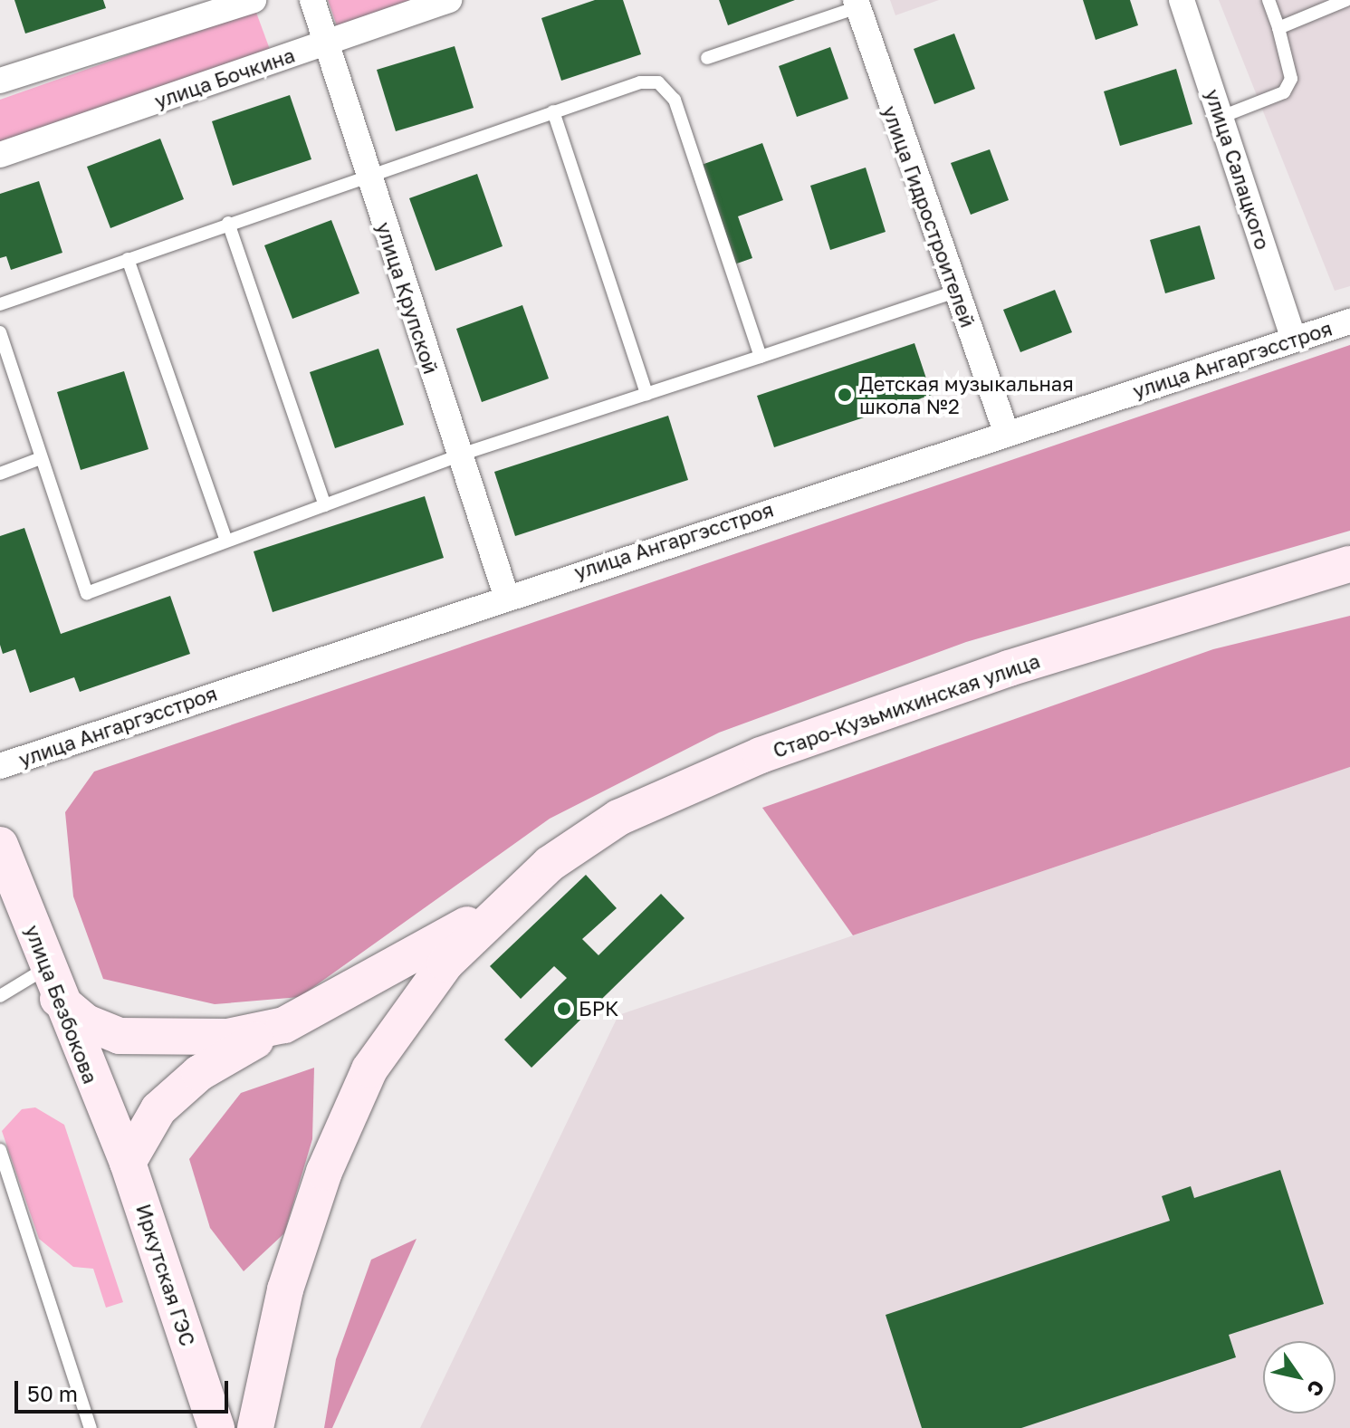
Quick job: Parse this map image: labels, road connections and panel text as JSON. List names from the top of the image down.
{
  "streets": {
    "main road": ["Старо-Кузьмихинская улица", "улица Безбокова", "Иркутская ГЭС"],
    "street": [
      "улица Бочкина",
      "улица Салацкого",
      "улица Гидростроителей",
      "улица Крупской",
      "улица Ангаргэсстроя"
    ]
  },
  "crossings": [
    ["улица Бочкина", "улица Крупской"],
    ["улица Салацкого", "улица Ангаргэсстроя"],
    ["улица Гидростроителей", "улица Ангаргэсстроя"],
    ["улица Крупской", "улица Ангаргэсстроя"],
    ["улица Безбокова", "Иркутская ГЭС"]
  ],
  "places": ["Детская музыкальная школа №2", "БРК"],
  "scale_bar": "50 m",
  "north": "bottom right"
}
